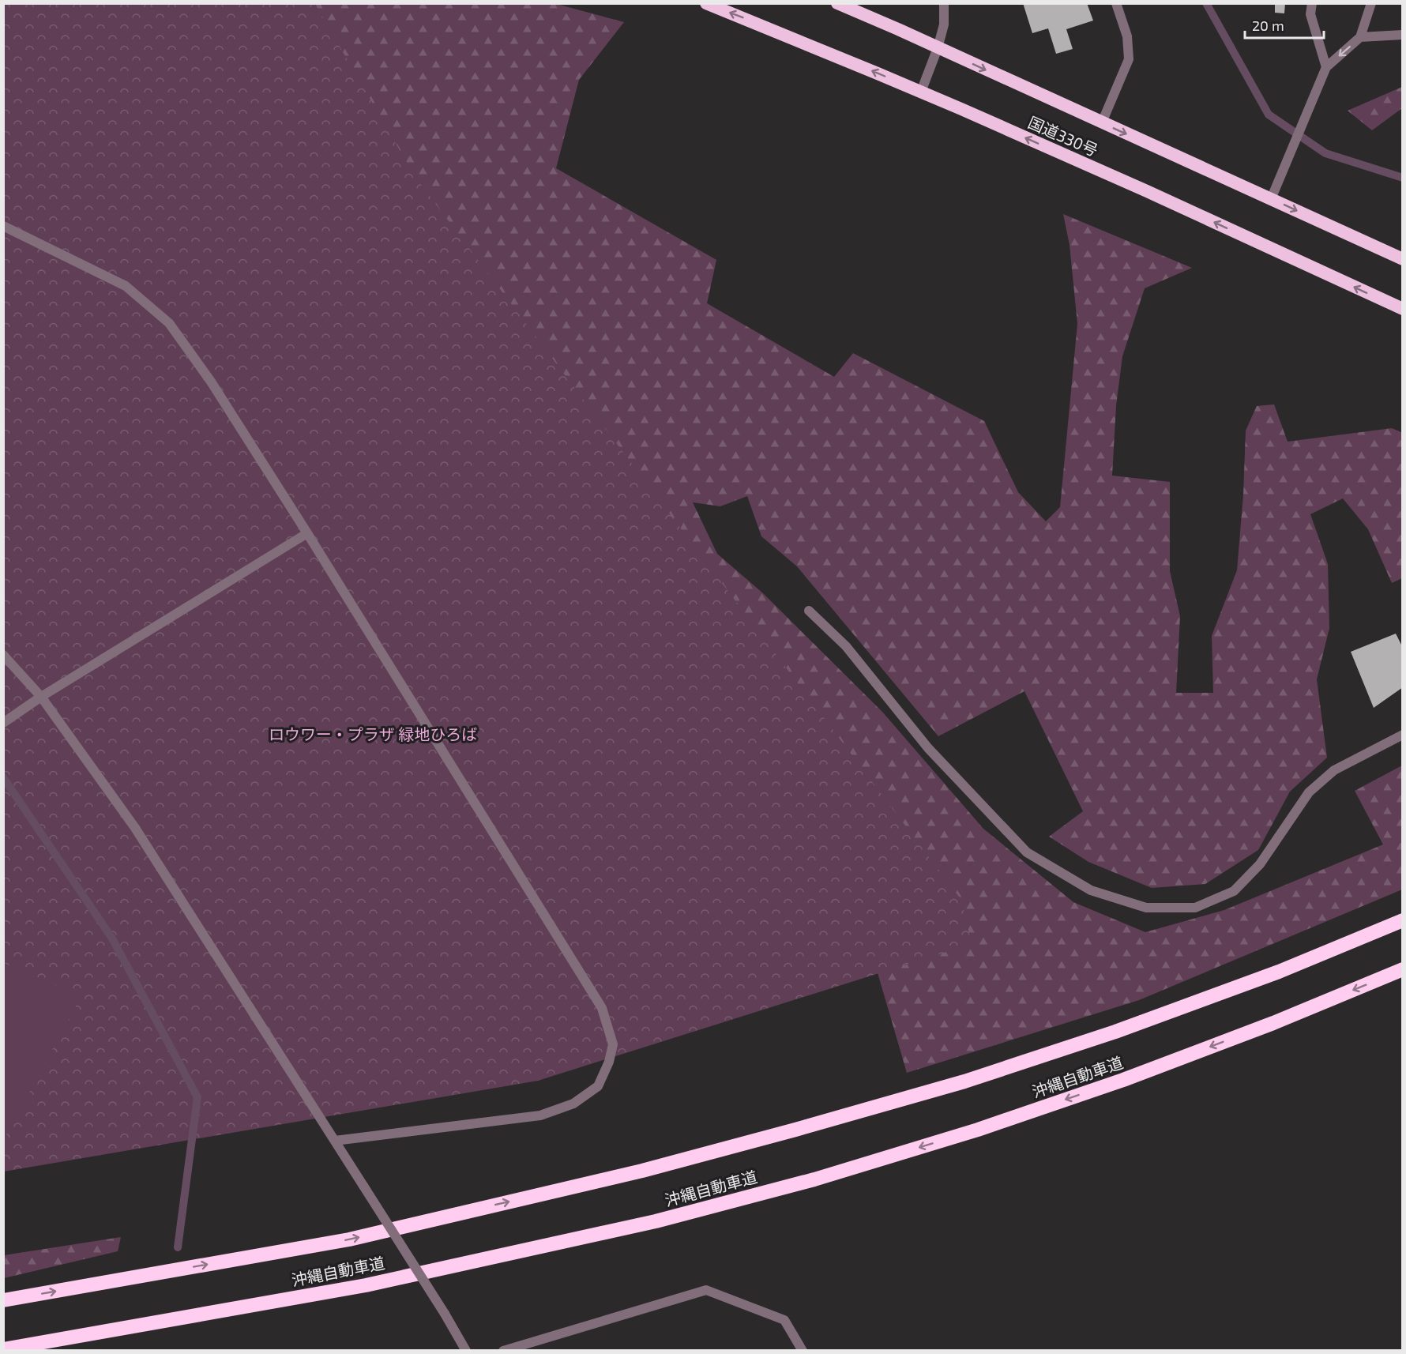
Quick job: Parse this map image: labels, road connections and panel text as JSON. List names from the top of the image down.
{
  "streets": {
    "highway": ["国道330号", "沖縄自動車道"]
  },
  "parks": ["ロウワー・プラザ 緑地ひろば"],
  "scale_bar": "20 m"
}
